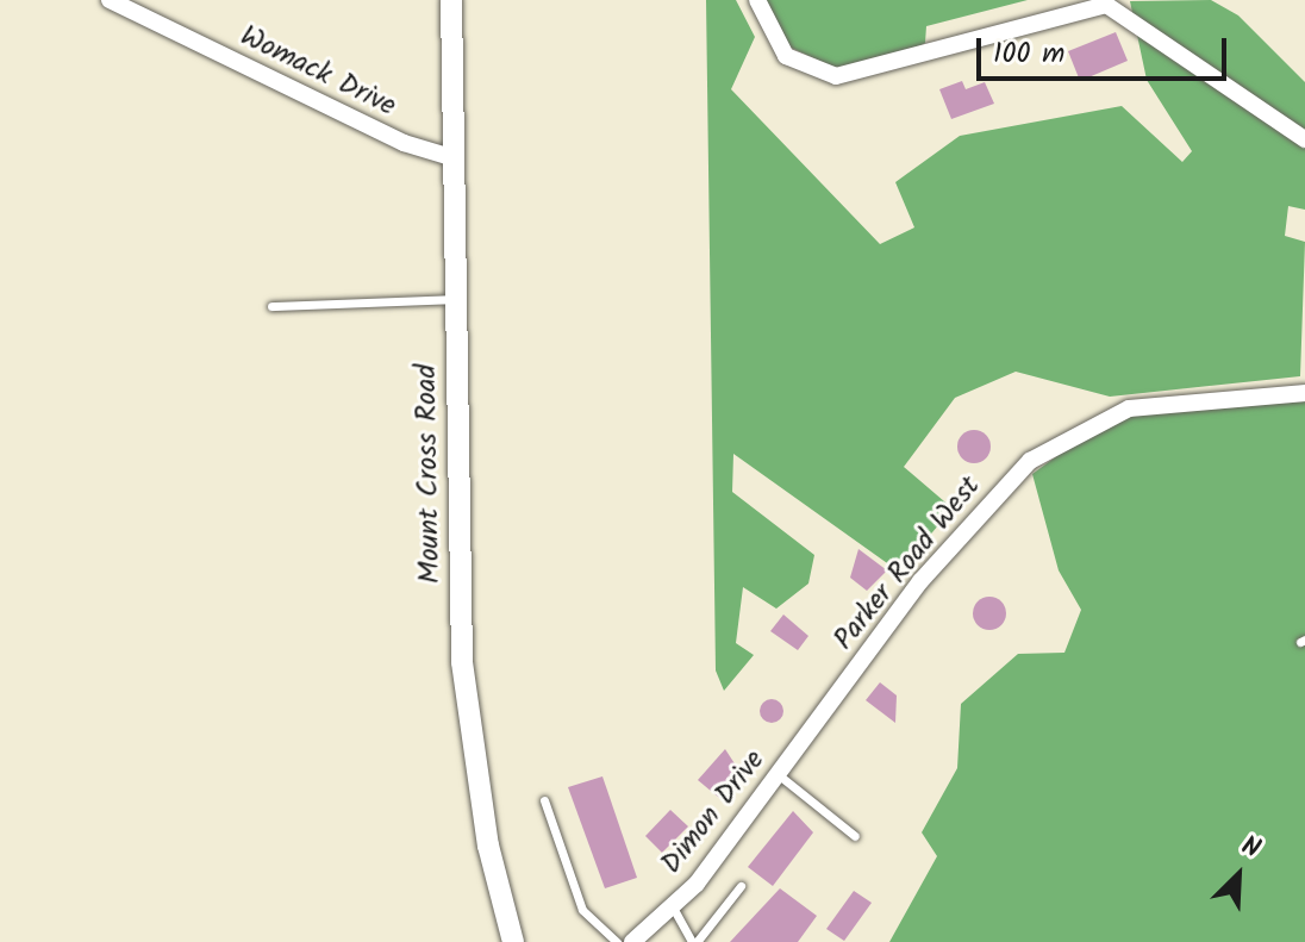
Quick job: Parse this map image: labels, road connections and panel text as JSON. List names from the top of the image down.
{
  "streets": {
    "main road": ["Mount Cross Road"],
    "street": ["Womack Drive", "Parker Road West", "Dimon Drive"]
  },
  "crossings": [
    ["Womack Drive", "Mount Cross Road"],
    ["Parker Road West", "Dimon Drive"]
  ],
  "scale_bar": "100 m",
  "north": "top right"
}
